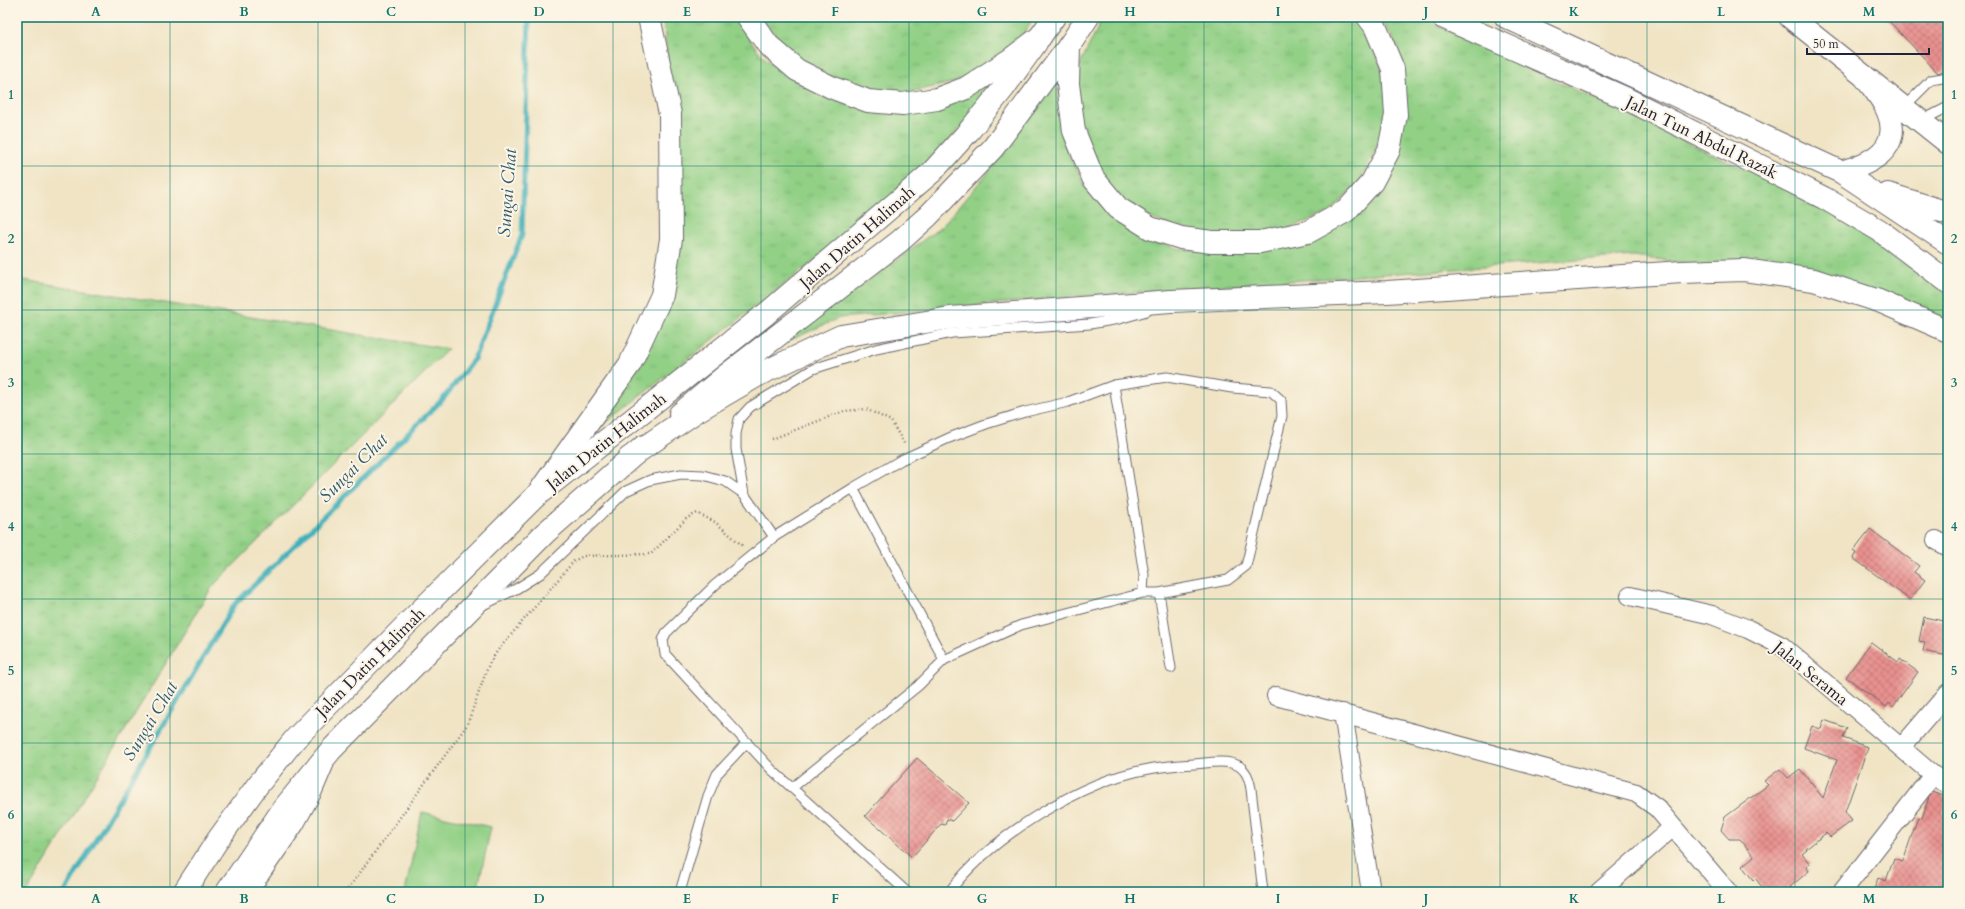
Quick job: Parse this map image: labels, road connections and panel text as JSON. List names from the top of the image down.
{
  "streets": {
    "main road": ["Jalan Tun Abdul Razak", "Jalan Datin Halimah"],
    "street": ["Jalan Serama"]
  },
  "water": ["Sungai Chat"],
  "scale_bar": "50 m",
  "grid": {
    "columns": [
      "A",
      "B",
      "C",
      "D",
      "E",
      "F",
      "G",
      "H",
      "I",
      "J",
      "K",
      "L",
      "M"
    ],
    "rows": [
      "1",
      "2",
      "3",
      "4",
      "5",
      "6"
    ]
  }
}
